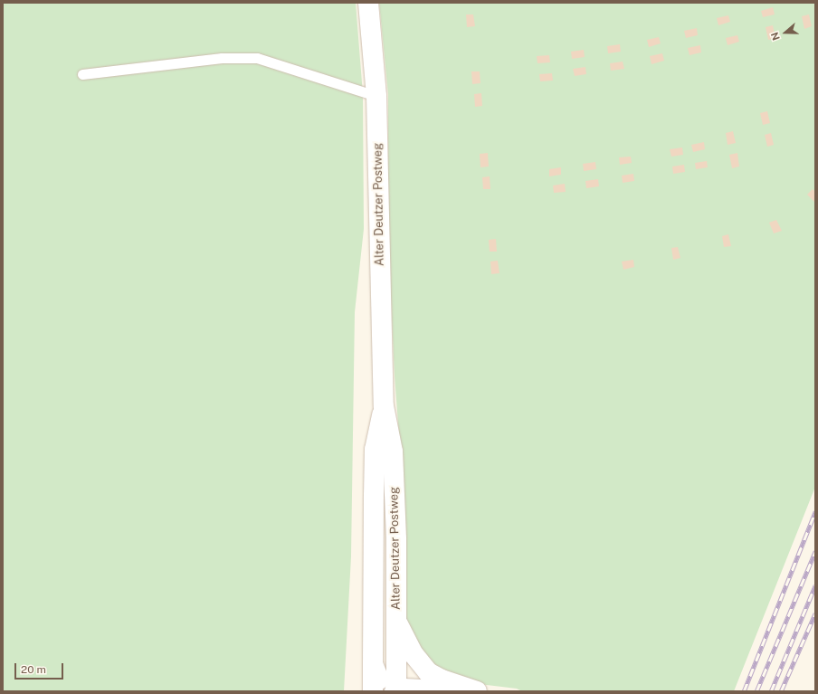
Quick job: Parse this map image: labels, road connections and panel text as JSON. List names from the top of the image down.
{
  "streets": {
    "street": ["Alter Deutzer Postweg"]
  },
  "scale_bar": "20 m",
  "north": "left"
}
